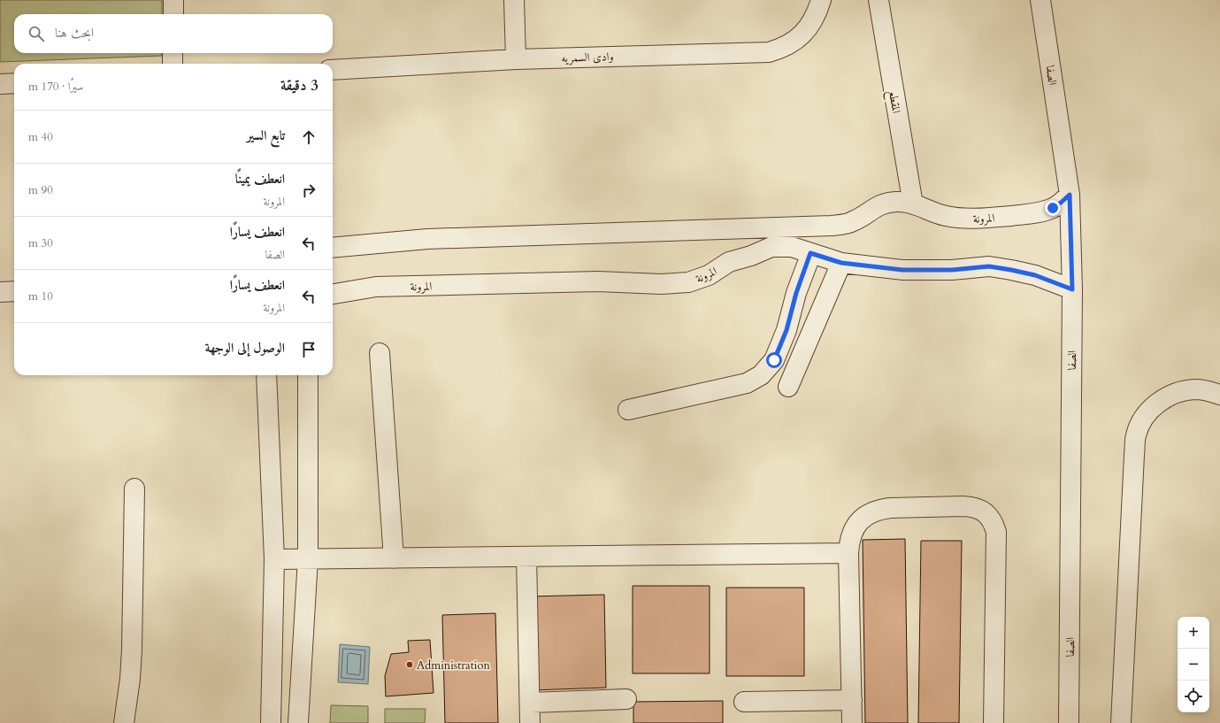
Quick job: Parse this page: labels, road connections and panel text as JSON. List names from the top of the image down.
{
  "streets": {
    "street": [
      "وادى السمريه",
      "الصفا",
      "المقطع",
      "المرونة"
    ]
  },
  "crossings": [
    ["الصفا", "المرونة"],
    ["المقطع", "المرونة"]
  ],
  "places": ["Administration"],
  "page": {
    "search": "ابحث هنا",
    "heading": ["3 دقيقة", "سيرًا · 170 m"],
    "list": [
      ["تابع السير", "40 m"],
      ["انعطف يمينًا", "المرونة", "90 m"],
      ["انعطف يسارًا", "الصفا", "30 m"],
      ["انعطف يسارًا", "المرونة", "10 m"],
      "الوصول إلى الوجهة"
    ],
    "map_buttons": ["+", "−"]
  }
}
